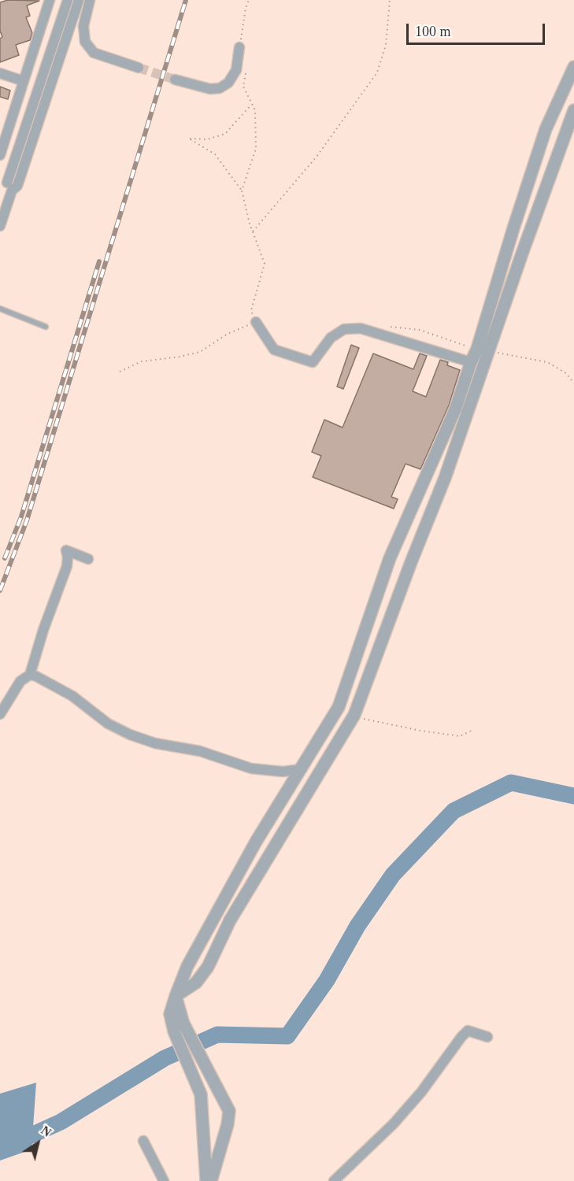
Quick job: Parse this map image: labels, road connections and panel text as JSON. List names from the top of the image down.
{
  "scale_bar": "100 m",
  "north": "top right"
}
